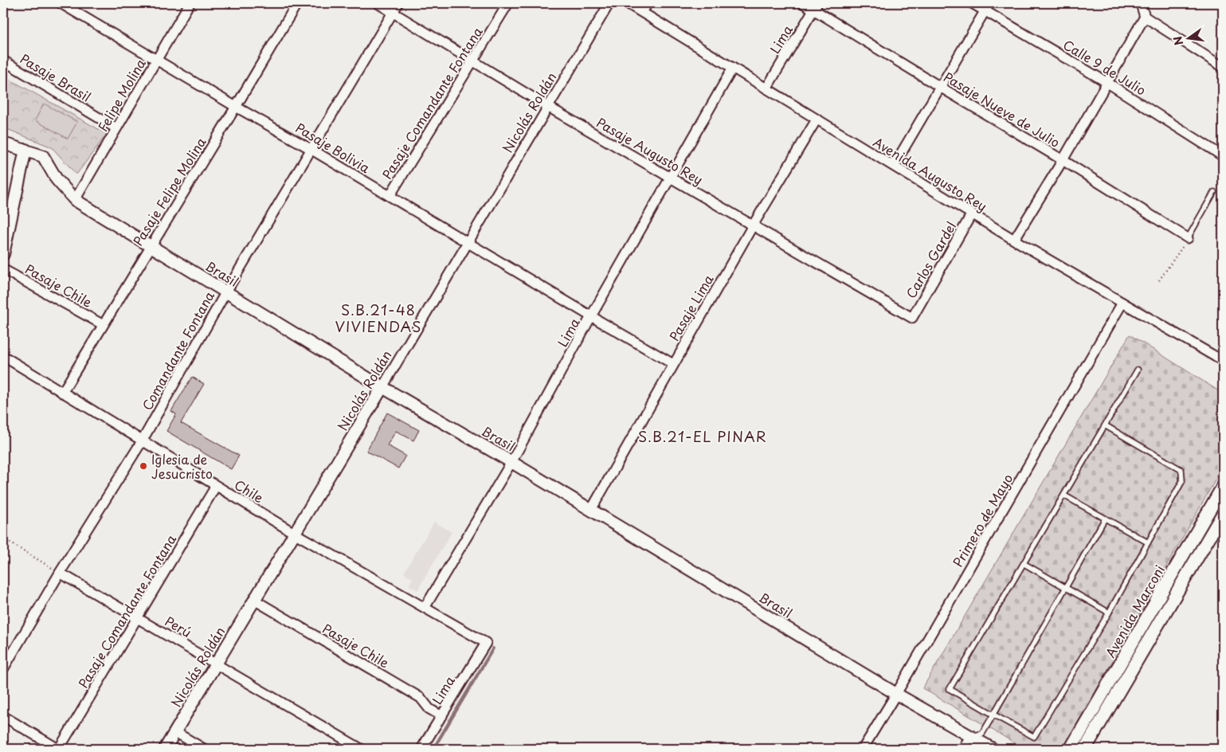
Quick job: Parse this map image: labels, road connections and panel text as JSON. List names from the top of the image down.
{
  "streets": {
    "main road": ["Avenida Marconi"],
    "street": [
      "Lima",
      "Calle 9 de Julio",
      "Pasaje Brasil",
      "Felipe Molina",
      "Pasaje Comandante Fontana",
      "Pasaje Nueve de Julio",
      "Nicolás Roldán",
      "Pasaje Bolivia",
      "Pasaje Augusto Rey",
      "Avenida Augusto Rey",
      "Pasaje Felipe Molina",
      "Carlos Gardel",
      "Brasil",
      "Pasaje Chile",
      "Pasaje Lima",
      "Comandante Fontana",
      "Chile",
      "Primero de Mayo",
      "Perú"
    ]
  },
  "crossings": [
    ["Lima", "Pasaje Nueve de Julio"],
    ["Lima", "Pasaje Bolivia"],
    ["Lima", "Pasaje Augusto Rey"],
    ["Lima", "Avenida Augusto Rey"],
    ["Lima", "Brasil"],
    ["Lima", "Pasaje Chile"],
    ["Lima", "Chile"],
    ["Pasaje Brasil", "Felipe Molina"],
    ["Felipe Molina", "Pasaje Bolivia"],
    ["Felipe Molina", "Brasil"],
    ["Pasaje Comandante Fontana", "Pasaje Bolivia"],
    ["Pasaje Comandante Fontana", "Pasaje Augusto Rey"],
    ["Pasaje Comandante Fontana", "Chile"],
    ["Pasaje Comandante Fontana", "Perú"],
    ["Nicolás Roldán", "Pasaje Bolivia"],
    ["Nicolás Roldán", "Pasaje Augusto Rey"],
    ["Nicolás Roldán", "Brasil"],
    ["Nicolás Roldán", "Pasaje Chile"],
    ["Nicolás Roldán", "Chile"],
    ["Nicolás Roldán", "Perú"],
    ["Pasaje Bolivia", "Pasaje Felipe Molina"],
    ["Pasaje Bolivia", "Pasaje Lima"],
    ["Pasaje Bolivia", "Comandante Fontana"],
    ["Pasaje Augusto Rey", "Carlos Gardel"],
    ["Pasaje Augusto Rey", "Pasaje Lima"],
    ["Pasaje Augusto Rey", "Comandante Fontana"],
    ["Avenida Augusto Rey", "Carlos Gardel"],
    ["Avenida Augusto Rey", "Pasaje Lima"],
    ["Avenida Augusto Rey", "Primero de Mayo"],
    ["Pasaje Felipe Molina", "Brasil"],
    ["Pasaje Felipe Molina", "Pasaje Chile"],
    ["Pasaje Felipe Molina", "Chile"],
    ["Brasil", "Pasaje Lima"],
    ["Brasil", "Comandante Fontana"],
    ["Brasil", "Primero de Mayo"],
    ["Comandante Fontana", "Chile"],
    ["Comandante Fontana", "Perú"]
  ],
  "districts": ["S.B.21-48 VIVIENDAS", "S.B.21-EL PINAR"],
  "places": ["Iglesia de Jesucristo"],
  "north": "left"
}
